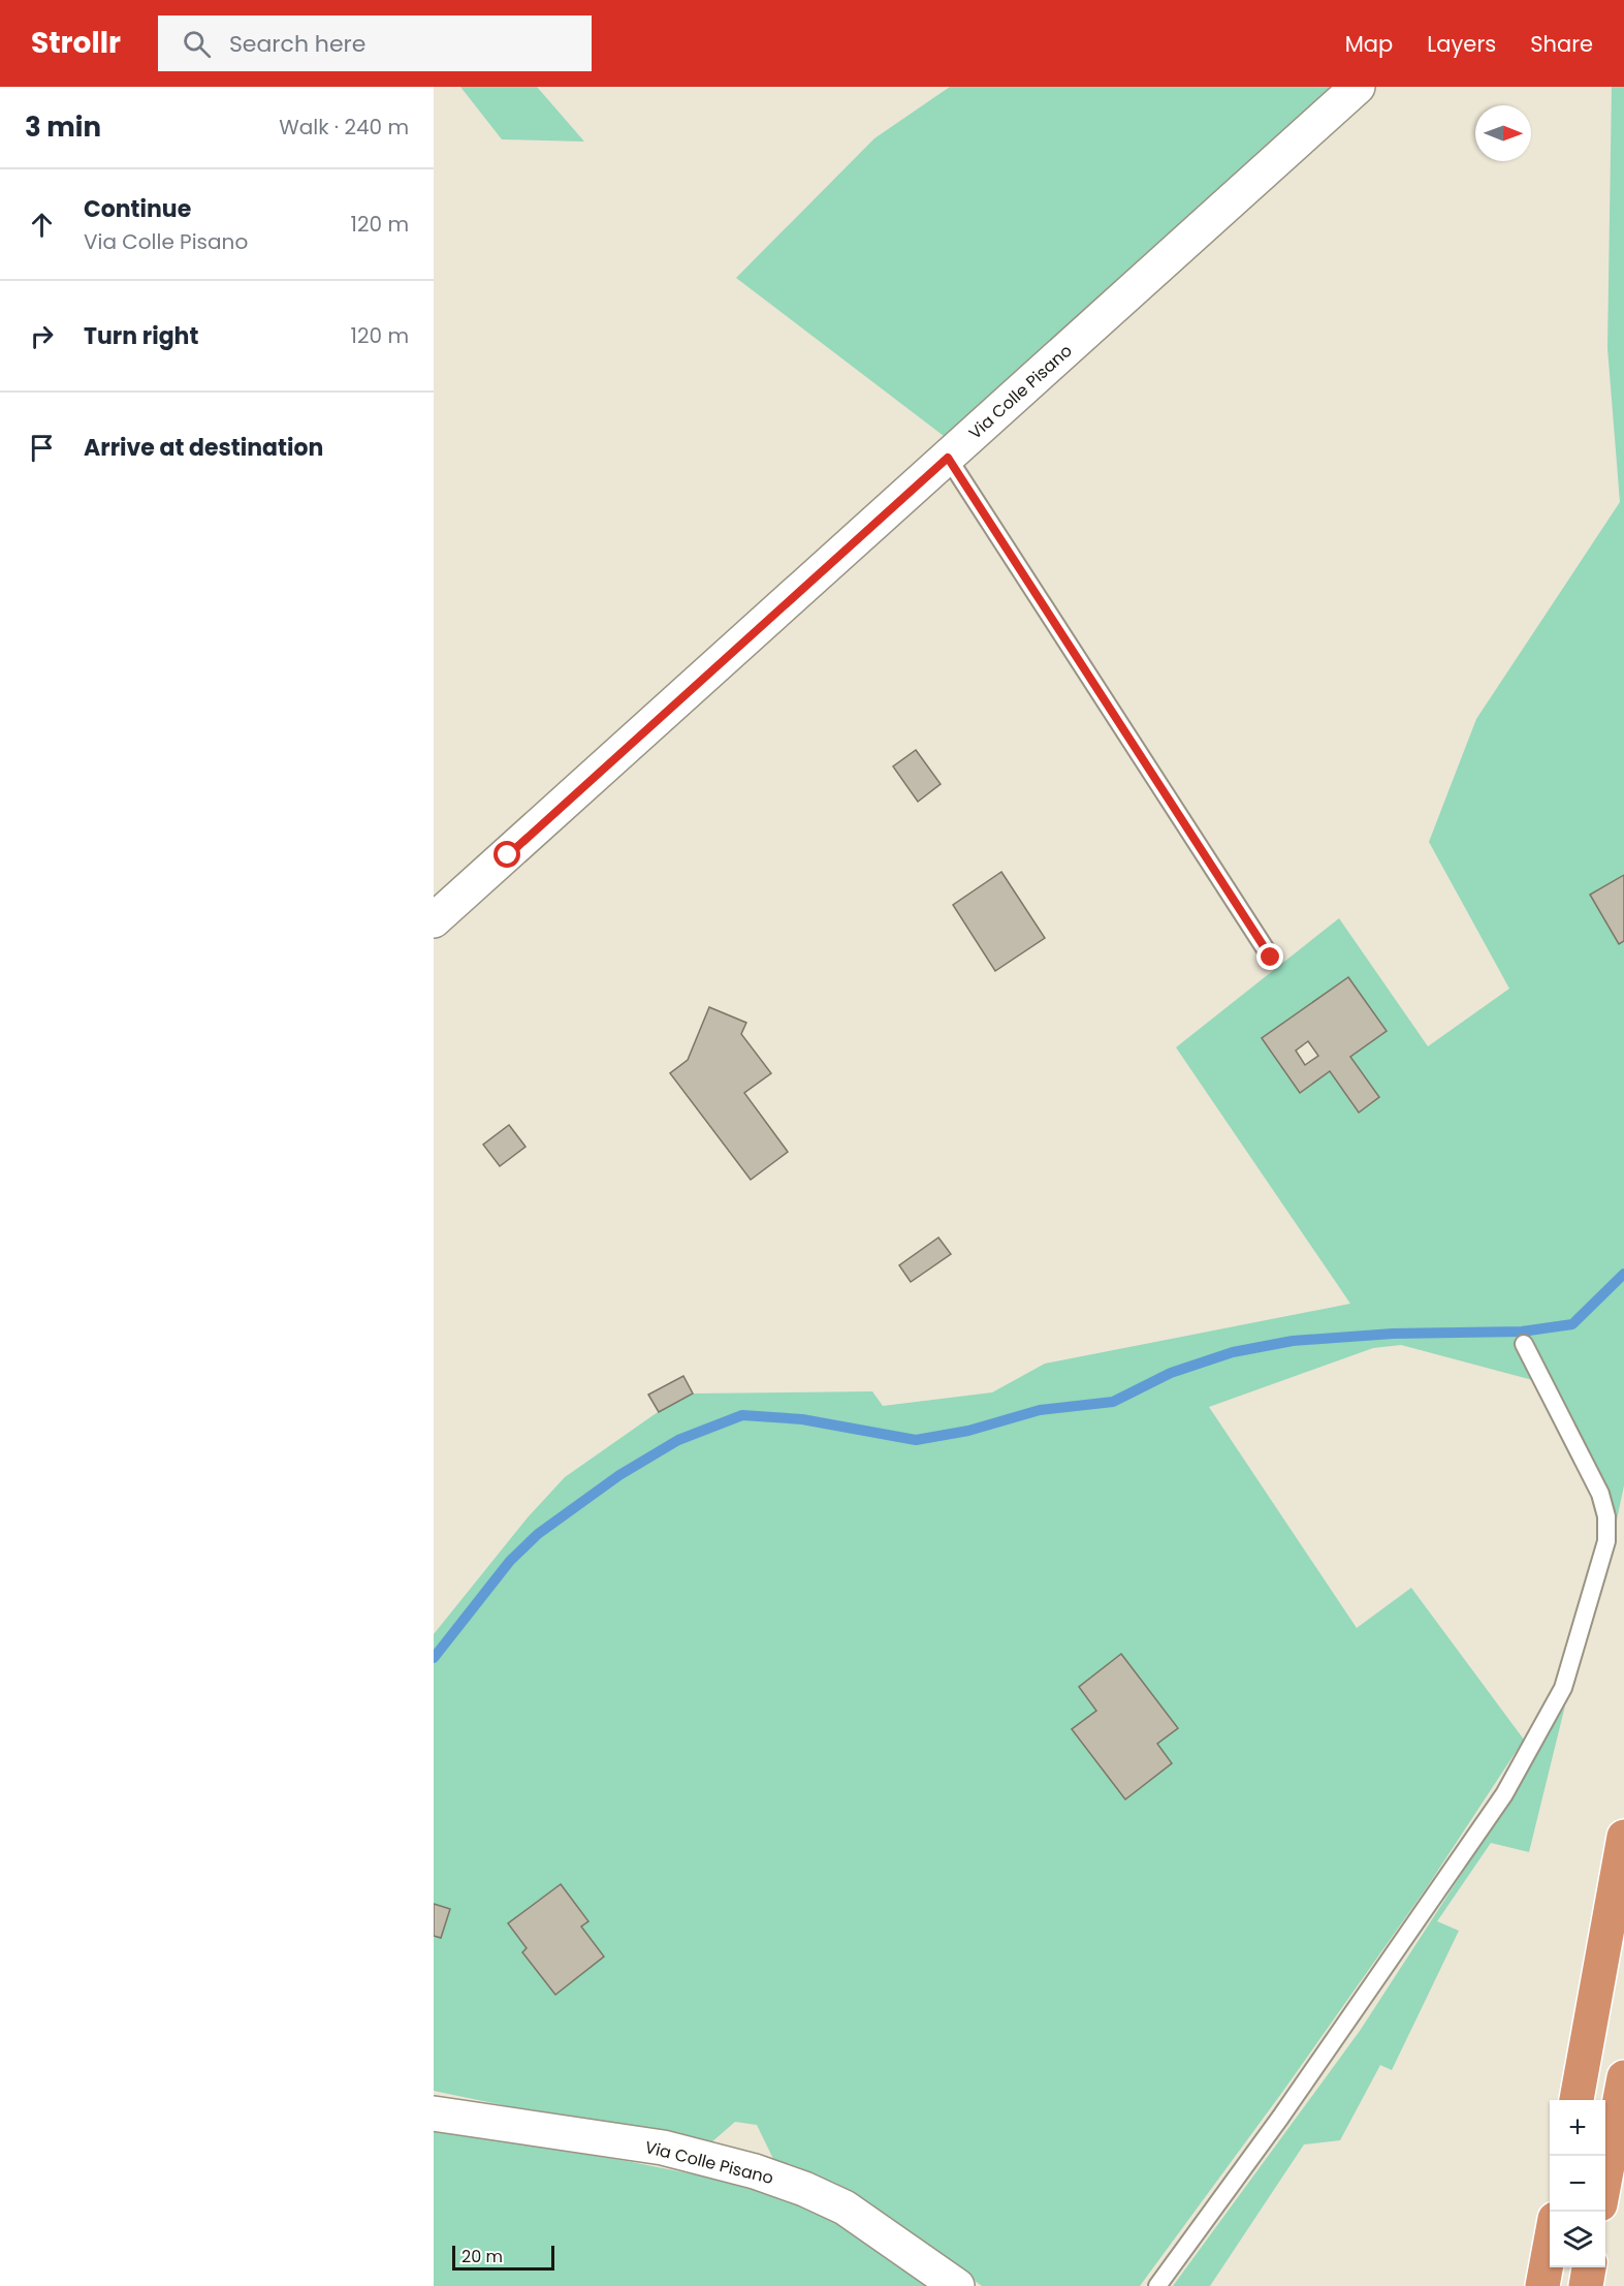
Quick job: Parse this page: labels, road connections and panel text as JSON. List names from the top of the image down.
{
  "streets": {
    "street": ["Via Colle Pisano"]
  },
  "scale_bar": "20 m",
  "north": "right",
  "page": {
    "header": "Strollr",
    "search": "Search here",
    "nav": ["Map", "Layers", "Share"],
    "heading": ["3 min", "Walk · 240 m"],
    "list": [
      ["Continue", "Via Colle Pisano", "120 m"],
      ["Turn right", "120 m"],
      "Arrive at destination"
    ],
    "map_buttons": ["+", "−"],
    "scale": "20 m"
  }
}
